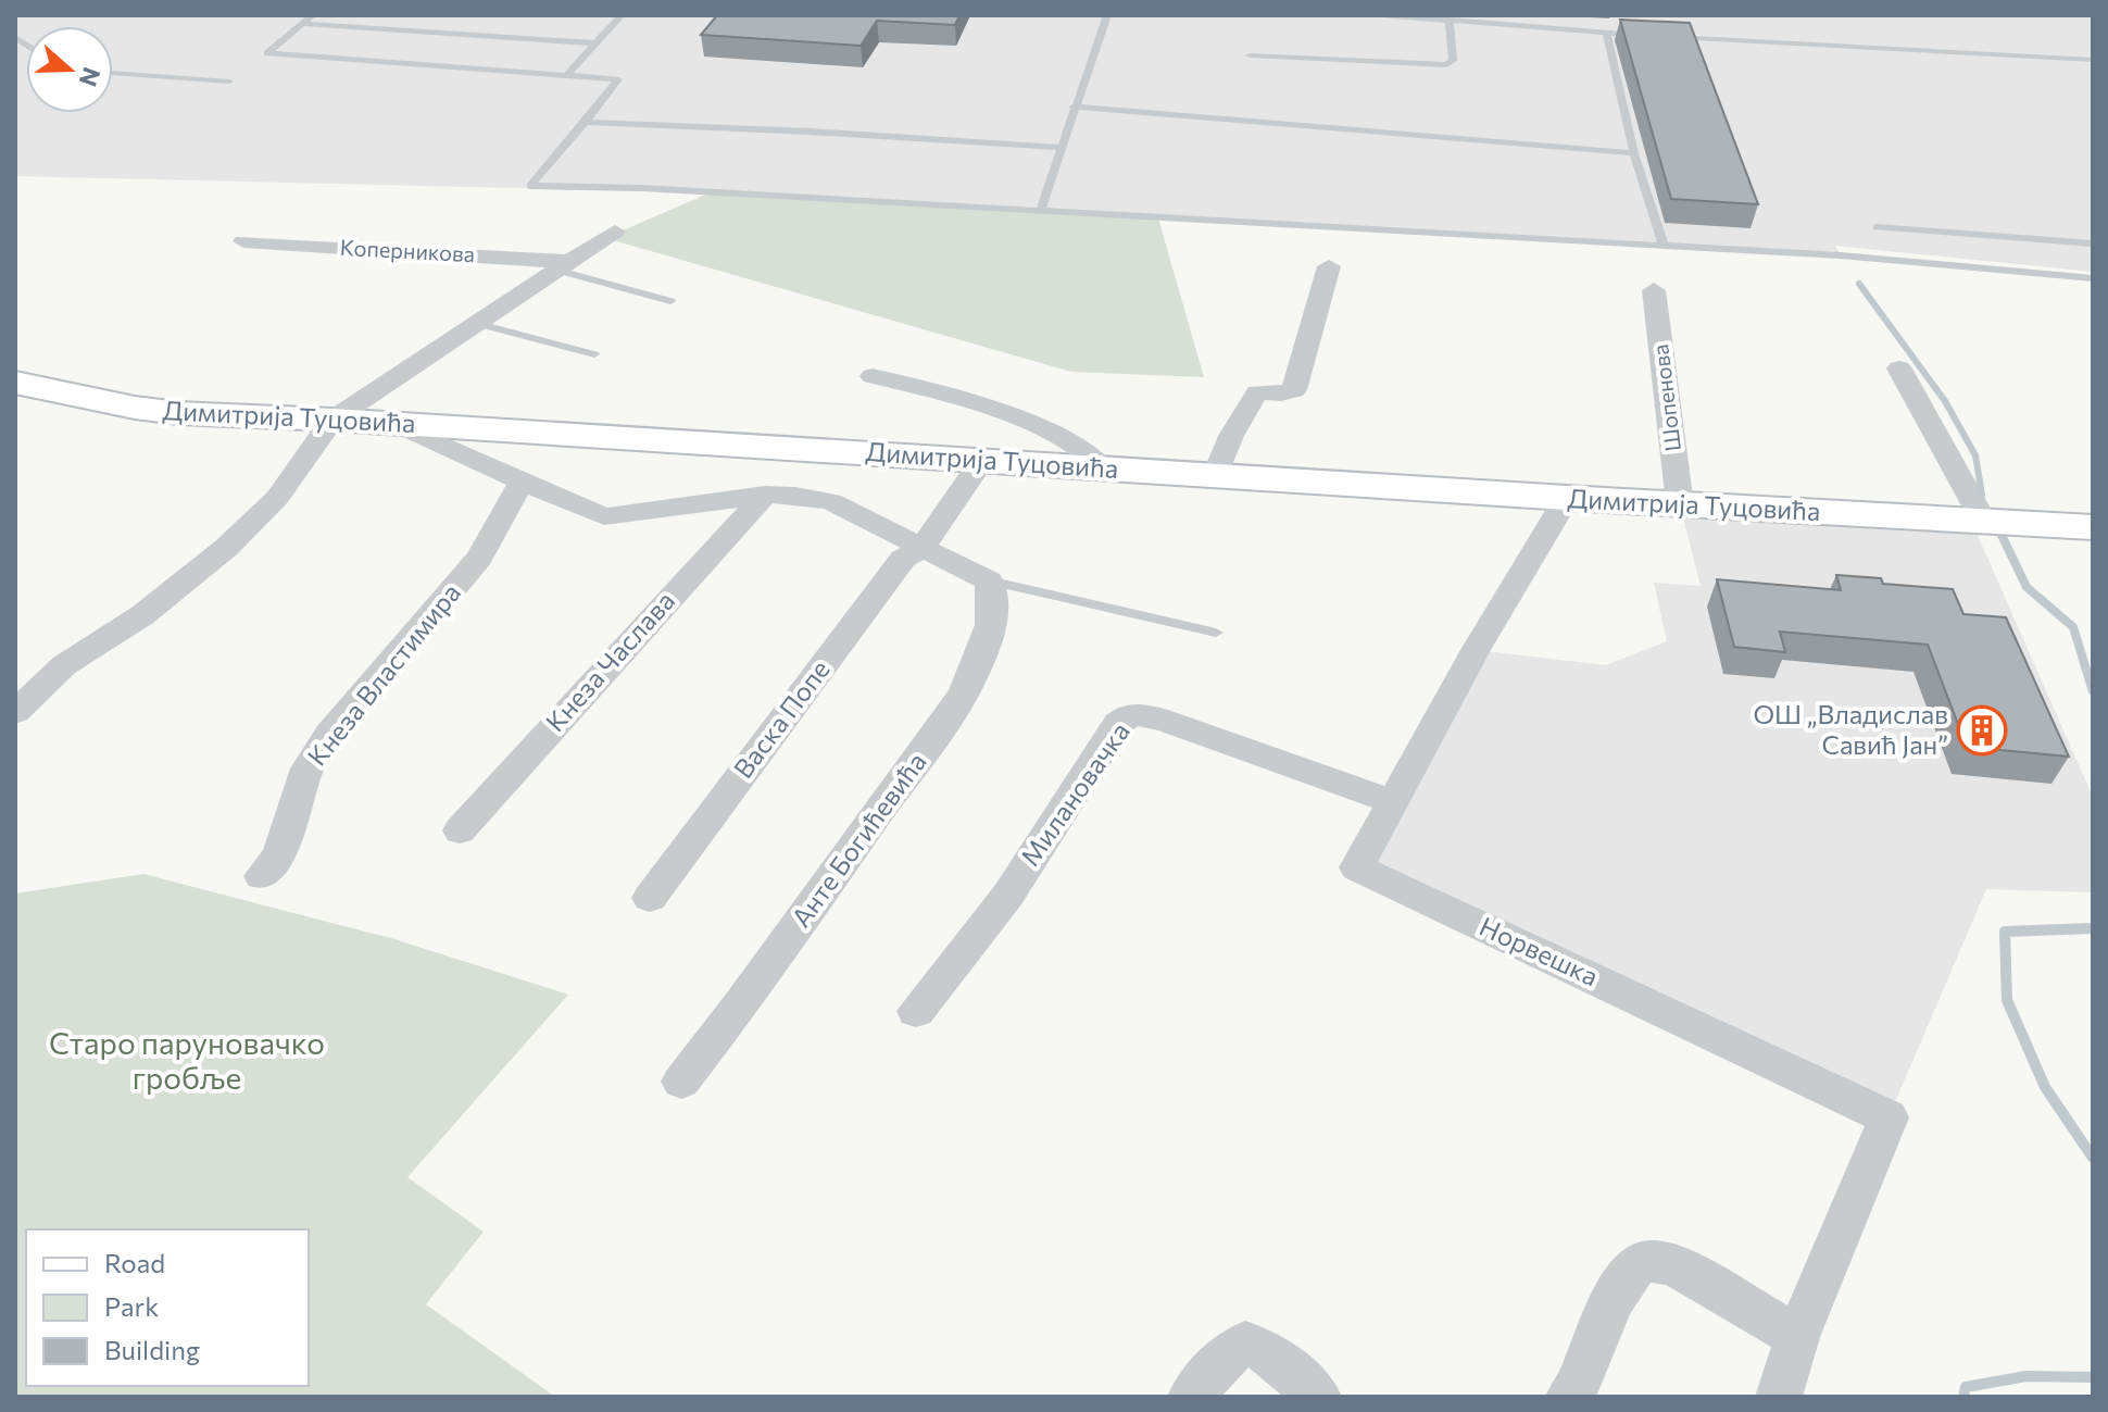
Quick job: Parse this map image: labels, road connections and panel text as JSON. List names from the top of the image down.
{
  "streets": {
    "street": [
      "Коперникова",
      "Шопенова",
      "Димитрија Туцовића",
      "Кнеза Часлава",
      "Кнеза Властимира",
      "Васка Попе",
      "Милановачка",
      "Анте Богићевића",
      "Норвешка"
    ]
  },
  "crossings": [
    ["Шопенова", "Димитрија Туцовића"],
    ["Димитрија Туцовића", "Васка Попе"],
    ["Димитрија Туцовића", "Норвешка"],
    ["Милановачка", "Норвешка"]
  ],
  "parks": ["Старо паруновачко гробље"],
  "places": {
    "building": ["ОШ „Владислав Савић Јан”"]
  },
  "legend": ["Road", "Park", "Building"],
  "north": "right"
}
